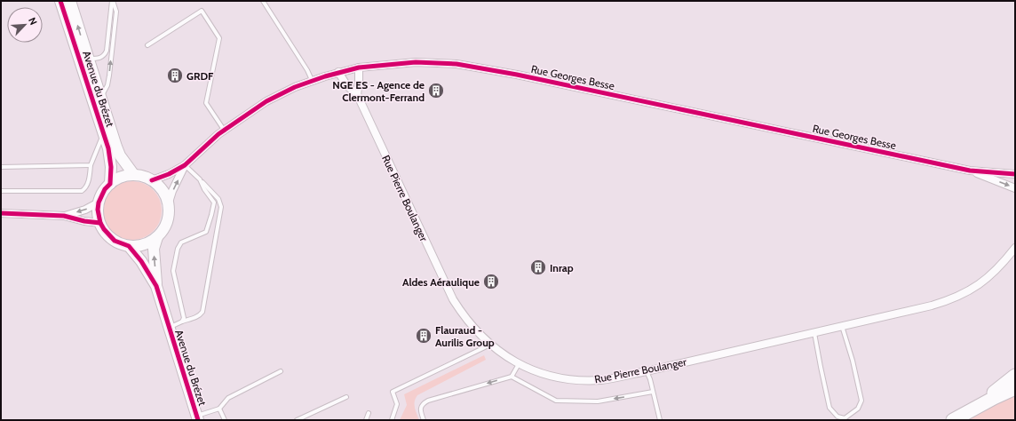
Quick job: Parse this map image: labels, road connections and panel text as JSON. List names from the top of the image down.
{
  "streets": {
    "street": ["Rue Georges Besse", "Avenue du Brézet", "Rue Pierre Boulanger"]
  },
  "crossings": [
    ["Rue Georges Besse", "Avenue du Brézet"],
    ["Rue Georges Besse", "Rue Pierre Boulanger"]
  ],
  "places": {
    "building": [
      "GRDF",
      "NGE ES - Agence de Clermont-Ferrand",
      "Inrap",
      "Aldes Aéraulique",
      "Flauraud - Aurilis Group"
    ]
  },
  "north": "top right"
}
